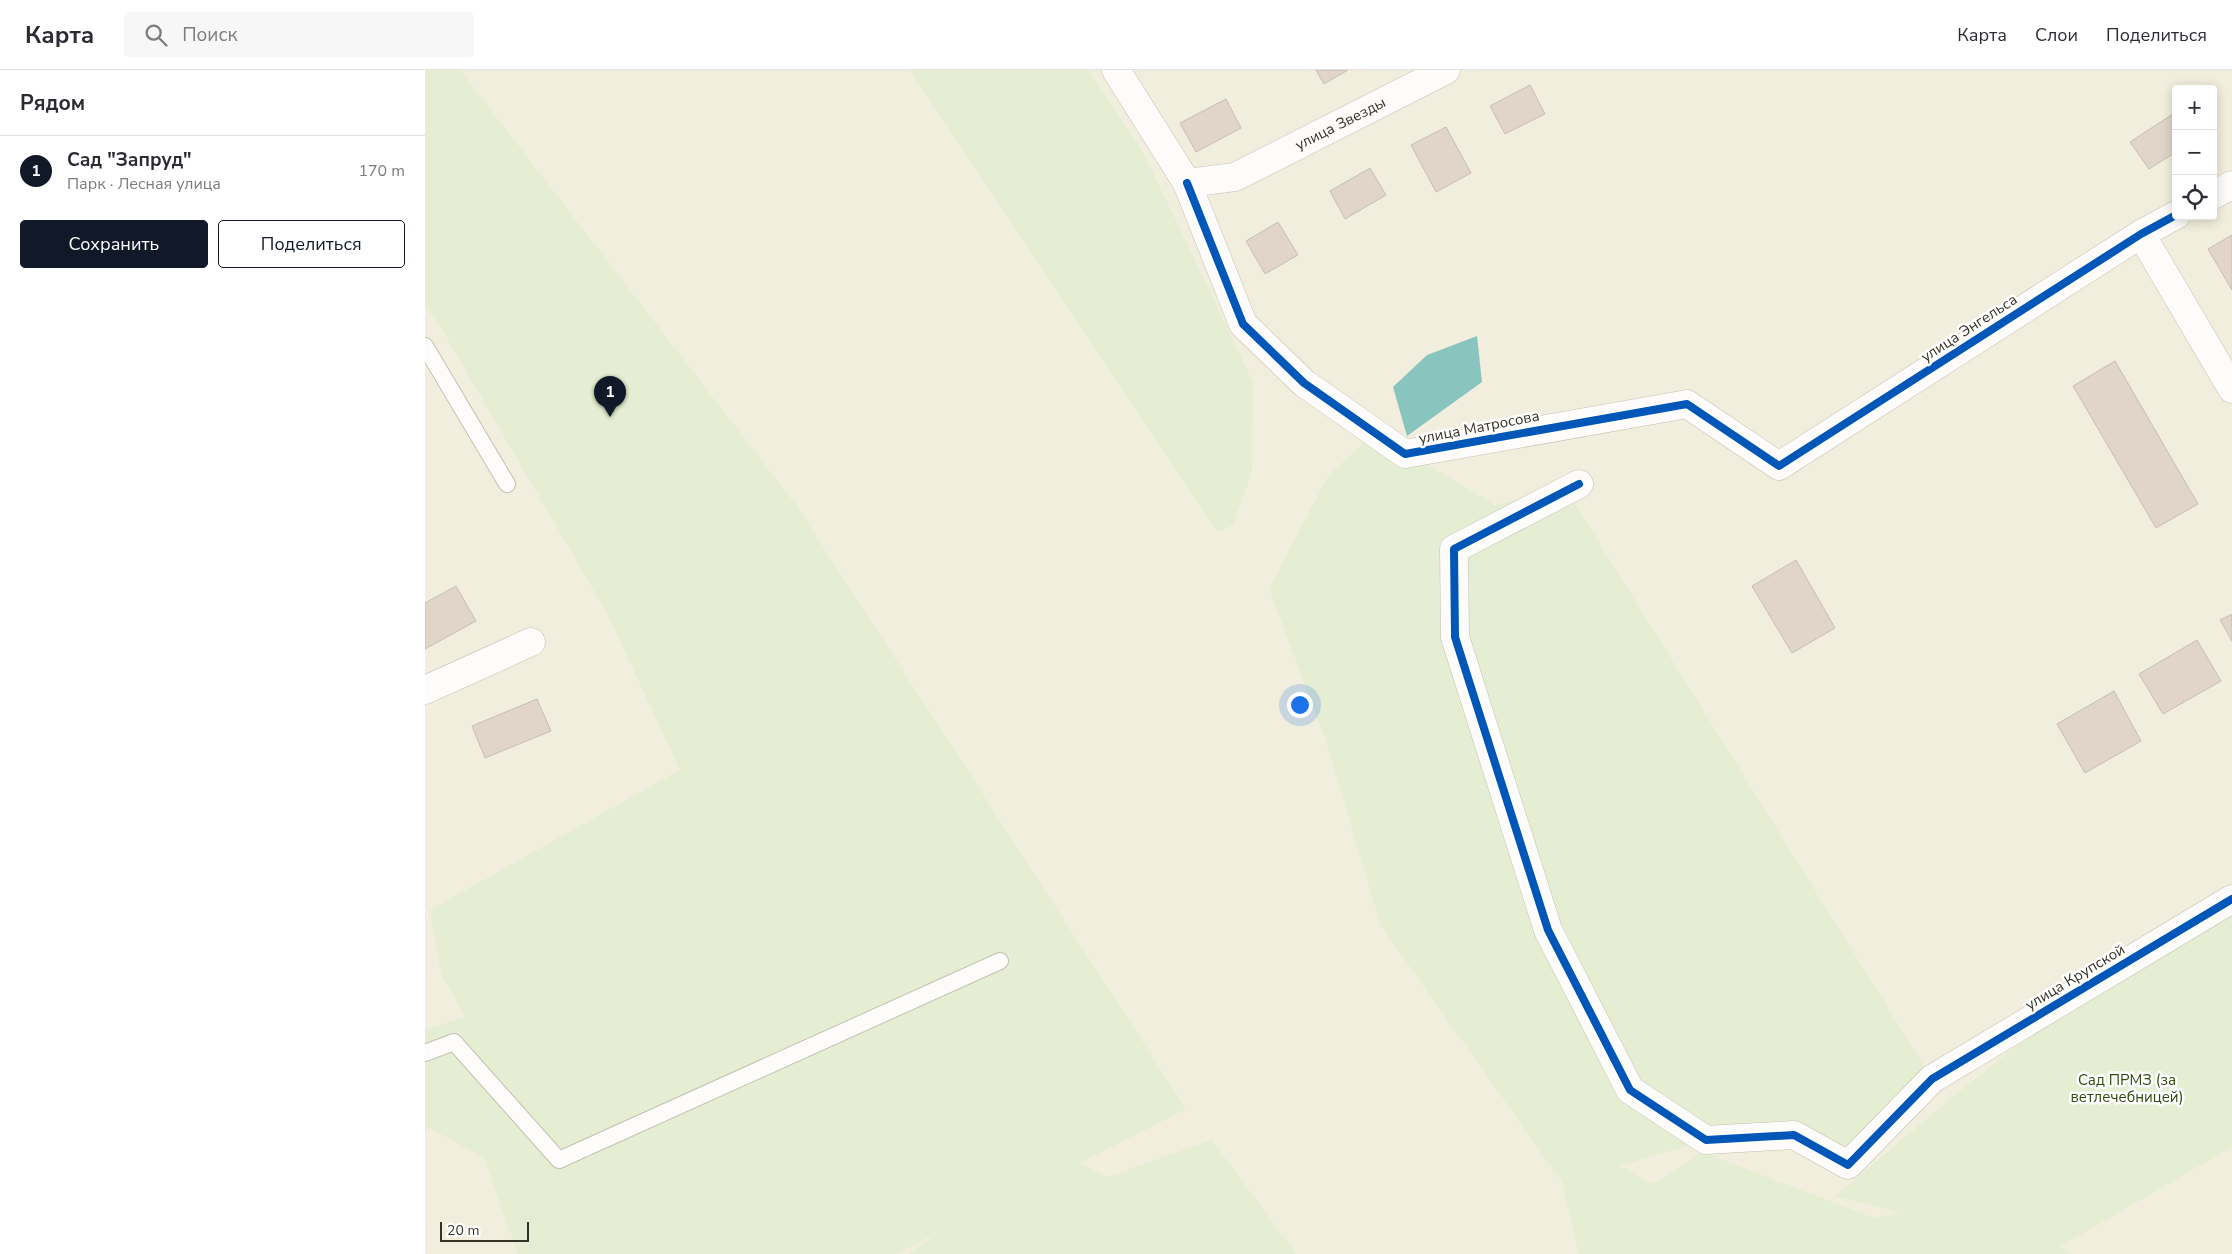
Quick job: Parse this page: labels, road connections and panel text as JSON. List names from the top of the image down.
{
  "streets": {
    "street": [
      "улица Звезды",
      "улица Энгельса",
      "улица Матросова",
      "улица Крупской"
    ]
  },
  "crossings": [
    ["улица Звезды", "улица Матросова"],
    ["улица Энгельса", "улица Матросова"]
  ],
  "parks": ["Сад ПРМЗ (за ветлечебницей)"],
  "scale_bar": "20 m",
  "page": {
    "header": "Карта",
    "search": "Поиск",
    "nav": ["Карта", "Слои", "Поделиться"],
    "heading": "Рядом",
    "map_buttons": ["+", "−"],
    "list": [
      {
        "mark": "1",
        "name": "Сад \"Запруд\"",
        "note": "Парк · Лесная улица",
        "value": "170 m"
      }
    ],
    "buttons": ["Сохранить", "Поделиться"],
    "pins": "1",
    "scale": "20 m"
  }
}
